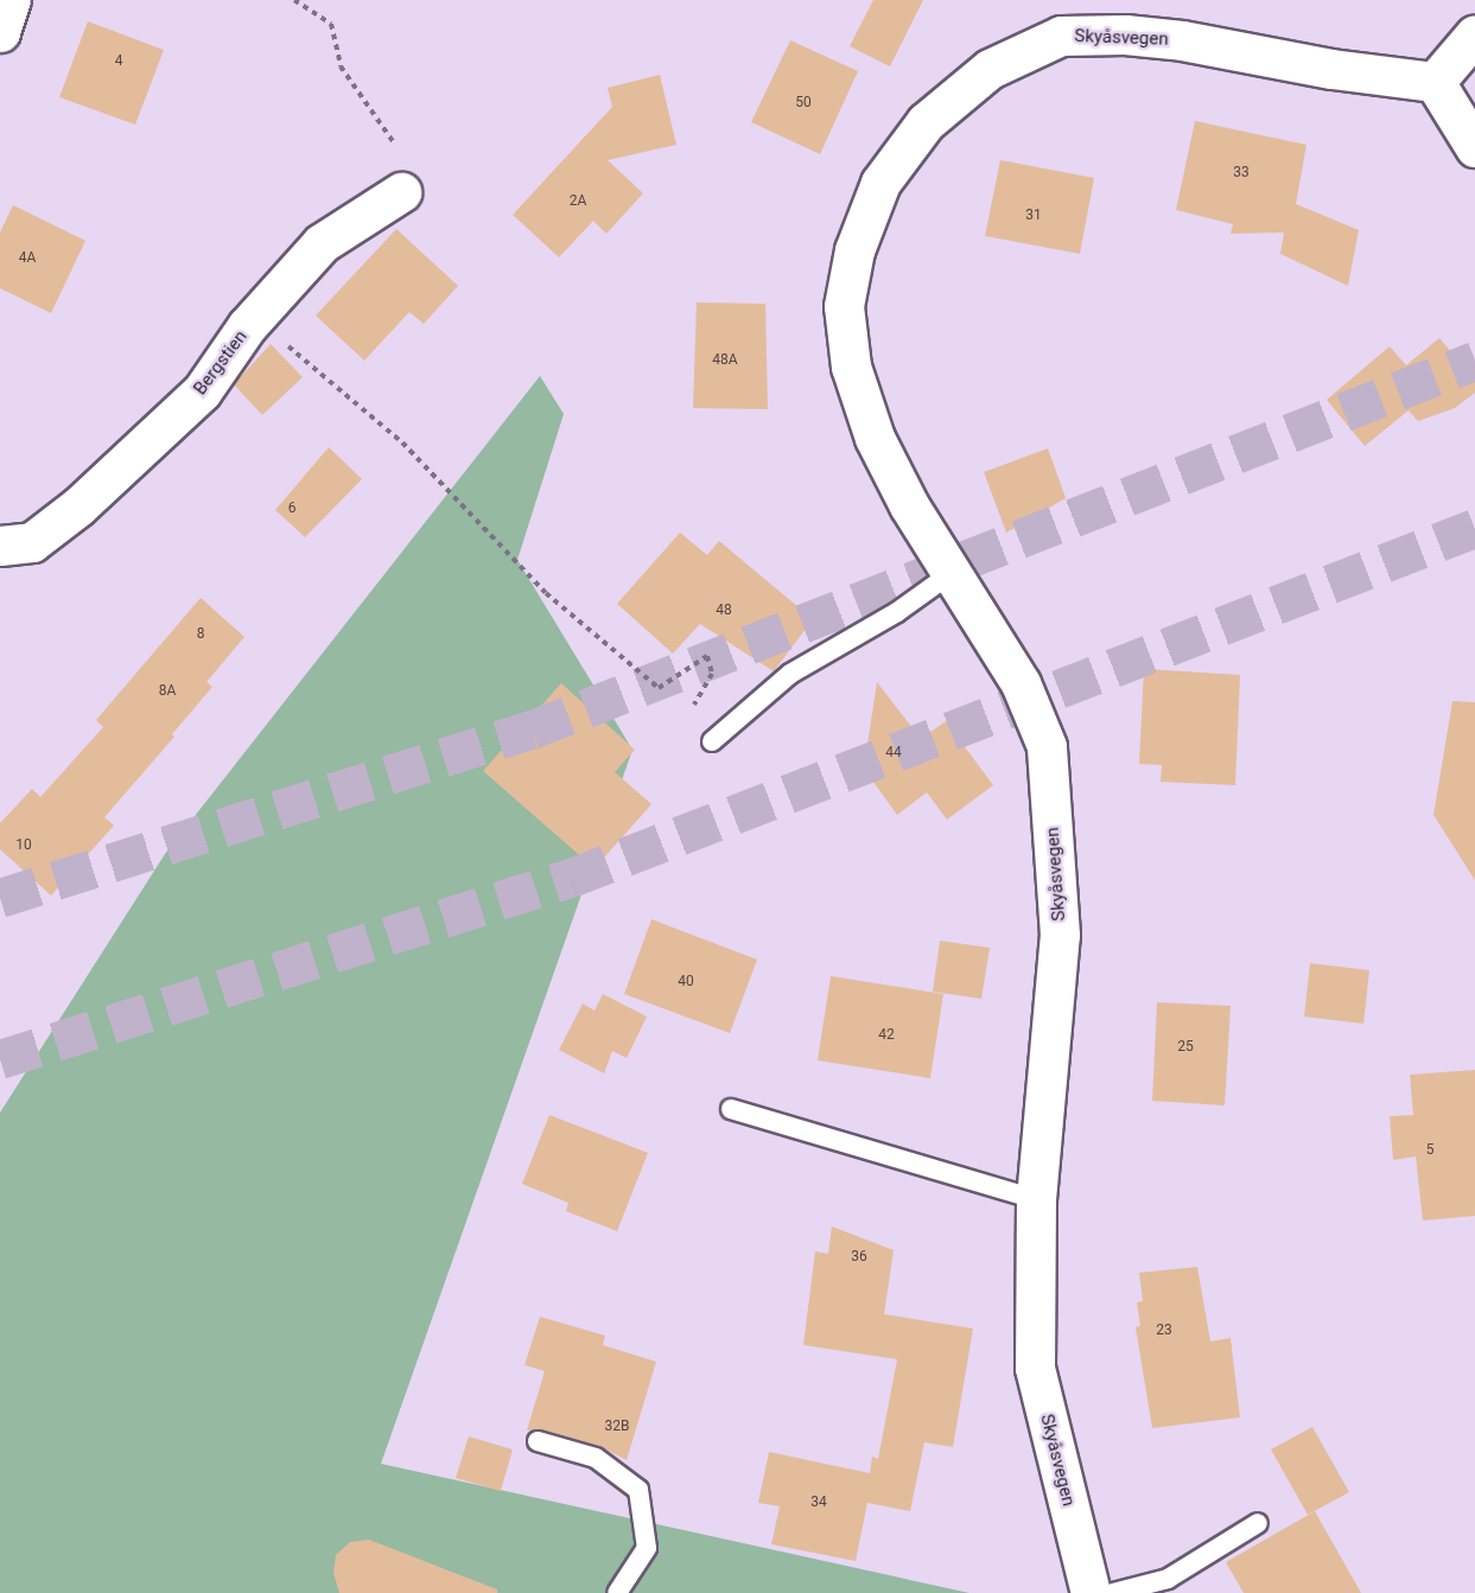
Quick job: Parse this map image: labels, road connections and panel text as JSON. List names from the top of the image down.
{
  "streets": {
    "street": ["Skyåsvegen", "Bergstien"]
  },
  "house_numbers": [
    "4",
    "50",
    "33",
    "2A",
    "31",
    "4A",
    "48A",
    "6",
    "48",
    "8",
    "8A",
    "44",
    "10",
    "40",
    "42",
    "25",
    "5",
    "36",
    "23",
    "32B",
    "34"
  ]
}
